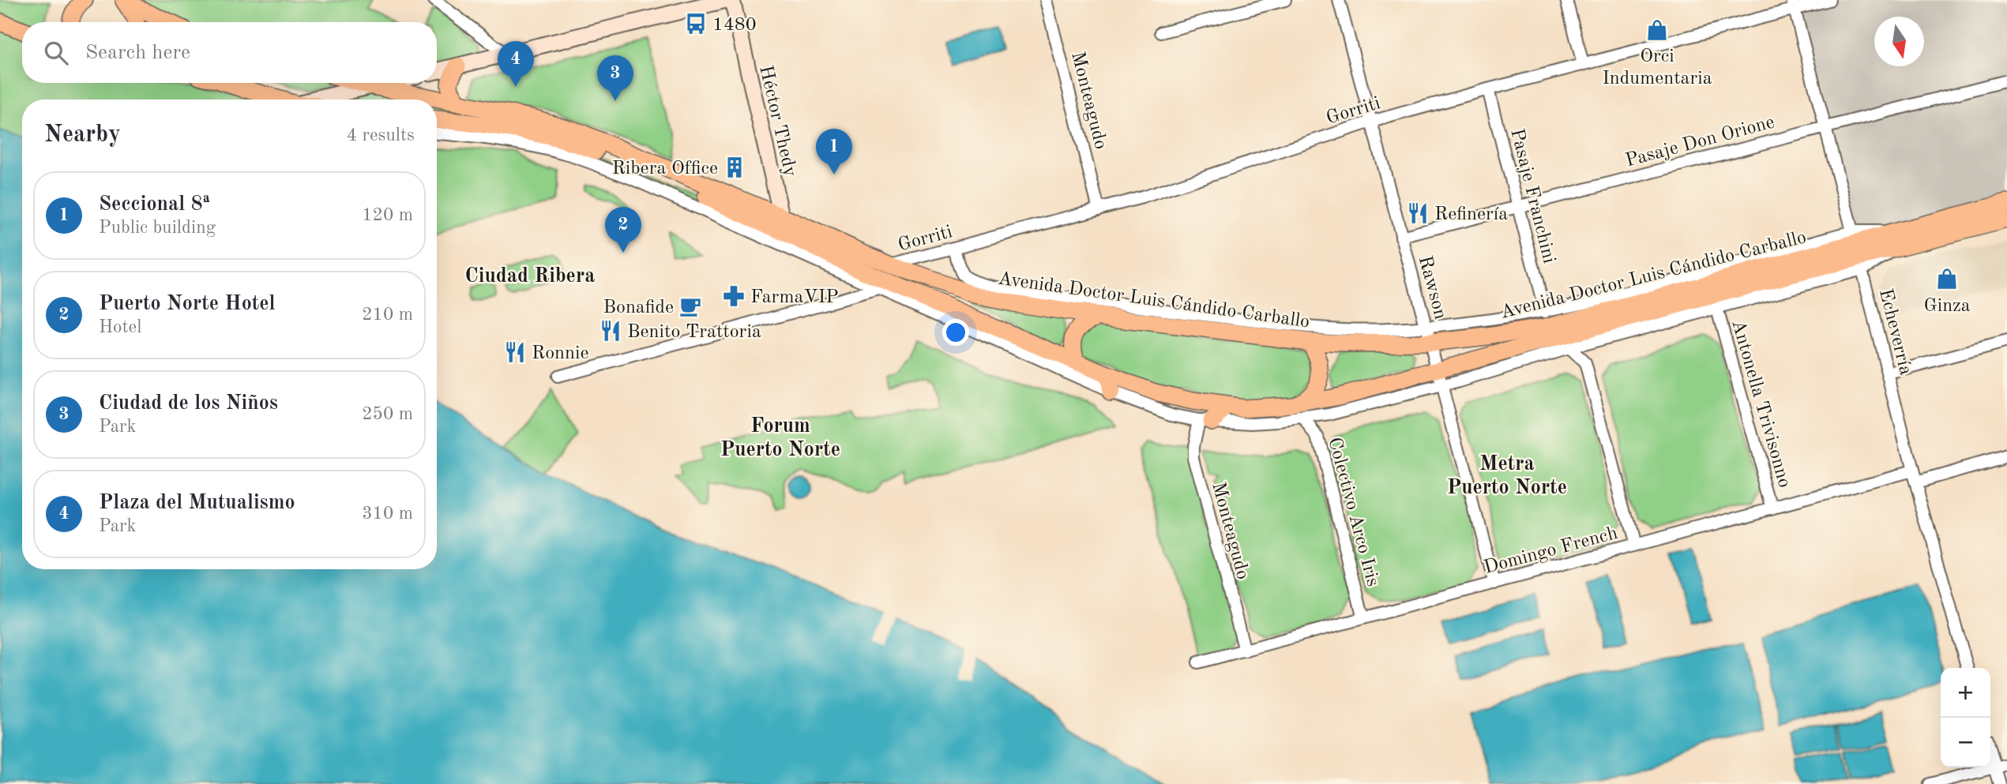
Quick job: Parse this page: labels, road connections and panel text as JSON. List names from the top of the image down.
{
  "streets": {
    "main road": ["Héctor Thedy", "Avenida Doctor Luis Cándido Carballo"],
    "street": [
      "Monteagudo",
      "Gorriti",
      "Pasaje Don Orione",
      "Pasaje Franchini",
      "Rawson",
      "Echeverría",
      "Antonella Trivisonno",
      "Colectivo Arco Iris",
      "Domingo French"
    ]
  },
  "crossings": [
    ["Monteagudo", "Gorriti"],
    ["Monteagudo", "Avenida Doctor Luis Cándido Carballo"],
    ["Monteagudo", "Domingo French"],
    ["Gorriti", "Pasaje Franchini"],
    ["Gorriti", "Avenida Doctor Luis Cándido Carballo"],
    ["Gorriti", "Rawson"],
    ["Gorriti", "Echeverría"],
    ["Héctor Thedy", "Avenida Doctor Luis Cándido Carballo"],
    ["Pasaje Don Orione", "Pasaje Franchini"],
    ["Pasaje Don Orione", "Rawson"],
    ["Pasaje Don Orione", "Echeverría"],
    ["Avenida Doctor Luis Cándido Carballo", "Rawson"],
    ["Avenida Doctor Luis Cándido Carballo", "Echeverría"],
    ["Avenida Doctor Luis Cándido Carballo", "Antonella Trivisonno"],
    ["Avenida Doctor Luis Cándido Carballo", "Colectivo Arco Iris"],
    ["Rawson", "Domingo French"],
    ["Echeverría", "Domingo French"],
    ["Antonella Trivisonno", "Domingo French"],
    ["Colectivo Arco Iris", "Domingo French"]
  ],
  "districts": ["Ciudad Ribera", "Forum Puerto Norte", "Metra Puerto Norte"],
  "places": {
    "bus stop": ["1480"],
    "shop": ["Orci Indumentaria", "Ginza"],
    "building": ["Ribera Office"],
    "restaurant": ["Refinería", "Benito Trattoria", "Ronnie"],
    "pharmacy": ["FarmaVIP"],
    "cafe": ["Bonafide"]
  },
  "north": "bottom",
  "page": {
    "search": "Search here",
    "pins": [
      "4",
      "3",
      "1",
      "2"
    ],
    "heading": ["Nearby", "4 results"],
    "list": [
      {
        "mark": "1",
        "name": "Seccional 8ª",
        "note": "Public building",
        "value": "120 m"
      },
      {
        "mark": "2",
        "name": "Puerto Norte Hotel",
        "note": "Hotel",
        "value": "210 m"
      },
      {
        "mark": "3",
        "name": "Ciudad de los Niños",
        "note": "Park",
        "value": "250 m"
      },
      {
        "mark": "4",
        "name": "Plaza del Mutualismo",
        "note": "Park",
        "value": "310 m"
      }
    ],
    "map_buttons": ["+", "−"]
  }
}
